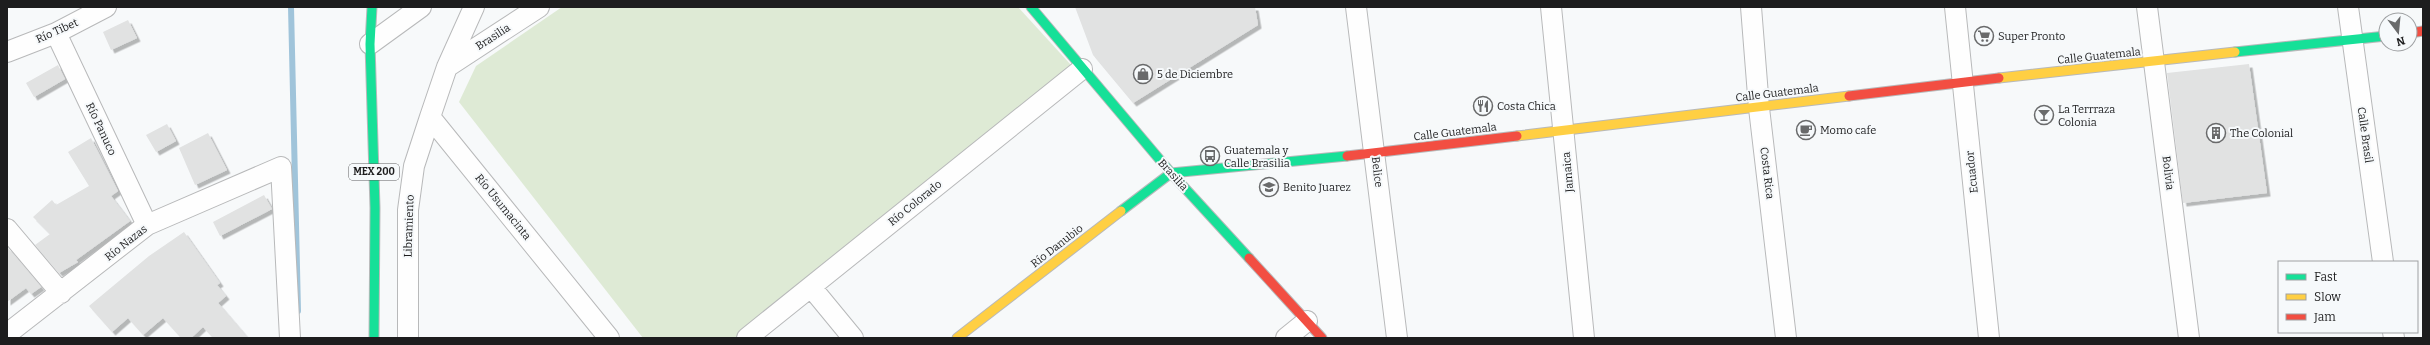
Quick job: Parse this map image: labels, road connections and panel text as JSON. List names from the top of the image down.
{
  "streets": {
    "street": [
      "Río Tibet",
      "Brasilia",
      "Calle Guatemala",
      "Río Panuco",
      "Calle Brasil",
      "MEX 200",
      "Belice",
      "Jamaica",
      "Ecuador",
      "Costa Rica",
      "Bolivia",
      "Río Colorado",
      "Río Usumacinta",
      "Libramiento",
      "Río Nazas",
      "Río Danubio"
    ]
  },
  "crossings": [
    ["Río Tibet", "Río Panuco"],
    ["Brasilia", "Calle Guatemala"],
    ["Brasilia", "Río Colorado"],
    ["Brasilia", "Río Danubio"],
    ["Calle Guatemala", "Calle Brasil"],
    ["Calle Guatemala", "Belice"],
    ["Calle Guatemala", "Jamaica"],
    ["Calle Guatemala", "Ecuador"],
    ["Calle Guatemala", "Costa Rica"],
    ["Calle Guatemala", "Bolivia"],
    ["Calle Guatemala", "Río Danubio"],
    ["Río Panuco", "Río Nazas"],
    ["Río Usumacinta", "Libramiento"]
  ],
  "places": {
    "supermarket": ["Super Pronto"],
    "shop": ["5 de Diciembre"],
    "restaurant": ["Costa Chica"],
    "bar": ["La Terrraza Colonia"],
    "cafe": ["Momo cafe"],
    "building": ["The Colonial"],
    "bus stop": ["Guatemala y Calle Brasilia"],
    "school or university": ["Benito Juarez"]
  },
  "legend": ["Fast", "Slow", "Jam"],
  "north": "bottom"
}
